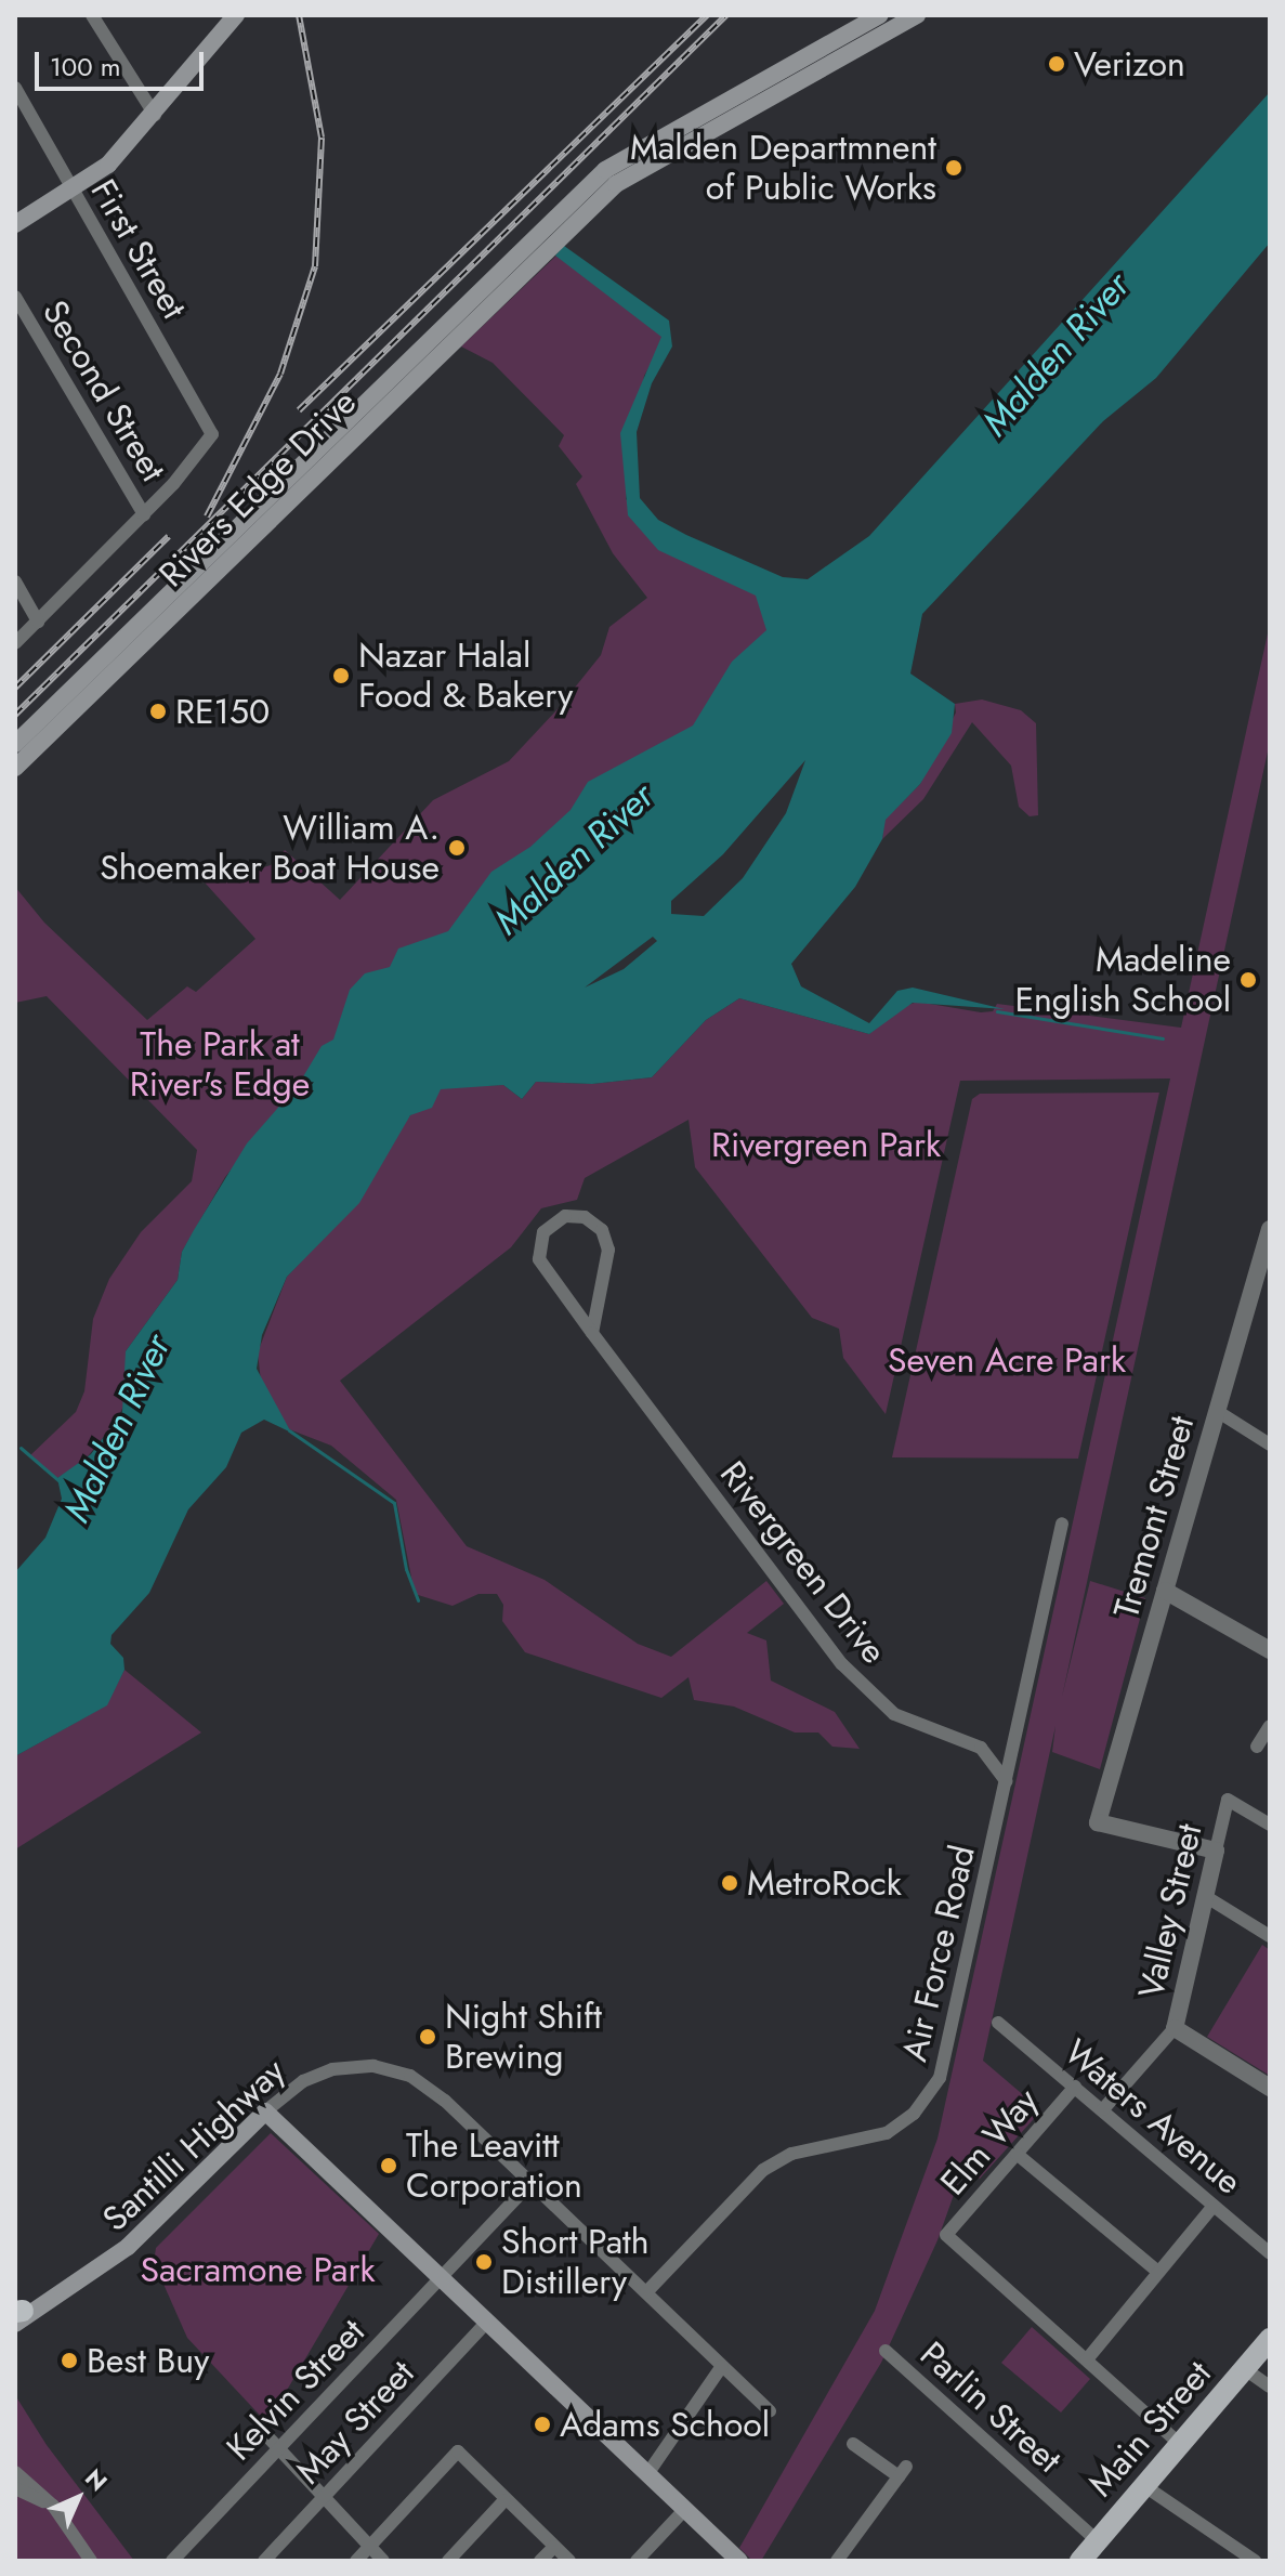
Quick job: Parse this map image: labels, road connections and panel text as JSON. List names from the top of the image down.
{
  "streets": {
    "main road": ["Rivers Edge Drive", "Santilli Highway", "Main Street"],
    "street": [
      "First Street",
      "Second Street",
      "Tremont Street",
      "Rivergreen Drive",
      "Valley Street",
      "Air Force Road",
      "Waters Avenue",
      "Elm Way",
      "Kelvin Street",
      "Parlin Street",
      "May Street"
    ]
  },
  "crossings": [
    ["First Street", "Second Street"],
    ["Tremont Street", "Valley Street"],
    ["Rivergreen Drive", "Air Force Road"],
    ["Valley Street", "Waters Avenue"],
    ["Air Force Road", "Santilli Highway"],
    ["Waters Avenue", "Elm Way"],
    ["Santilli Highway", "Kelvin Street"],
    ["Parlin Street", "Main Street"]
  ],
  "water": ["Malden River"],
  "parks": [
    "The Park at River's Edge",
    "Rivergreen Park",
    "Seven Acre Park",
    "Sacramone Park"
  ],
  "places": [
    "Verizon",
    "Malden Departmnent of Public Works",
    "Nazar Halal Food & Bakery",
    "RE150",
    "William A. Shoemaker Boat House",
    "Madeline English School",
    "MetroRock",
    "Night Shift Brewing",
    "The Leavitt Corporation",
    "Short Path Distillery",
    "Best Buy",
    "Adams School"
  ],
  "scale_bar": "100 m",
  "north": "top right"
}
